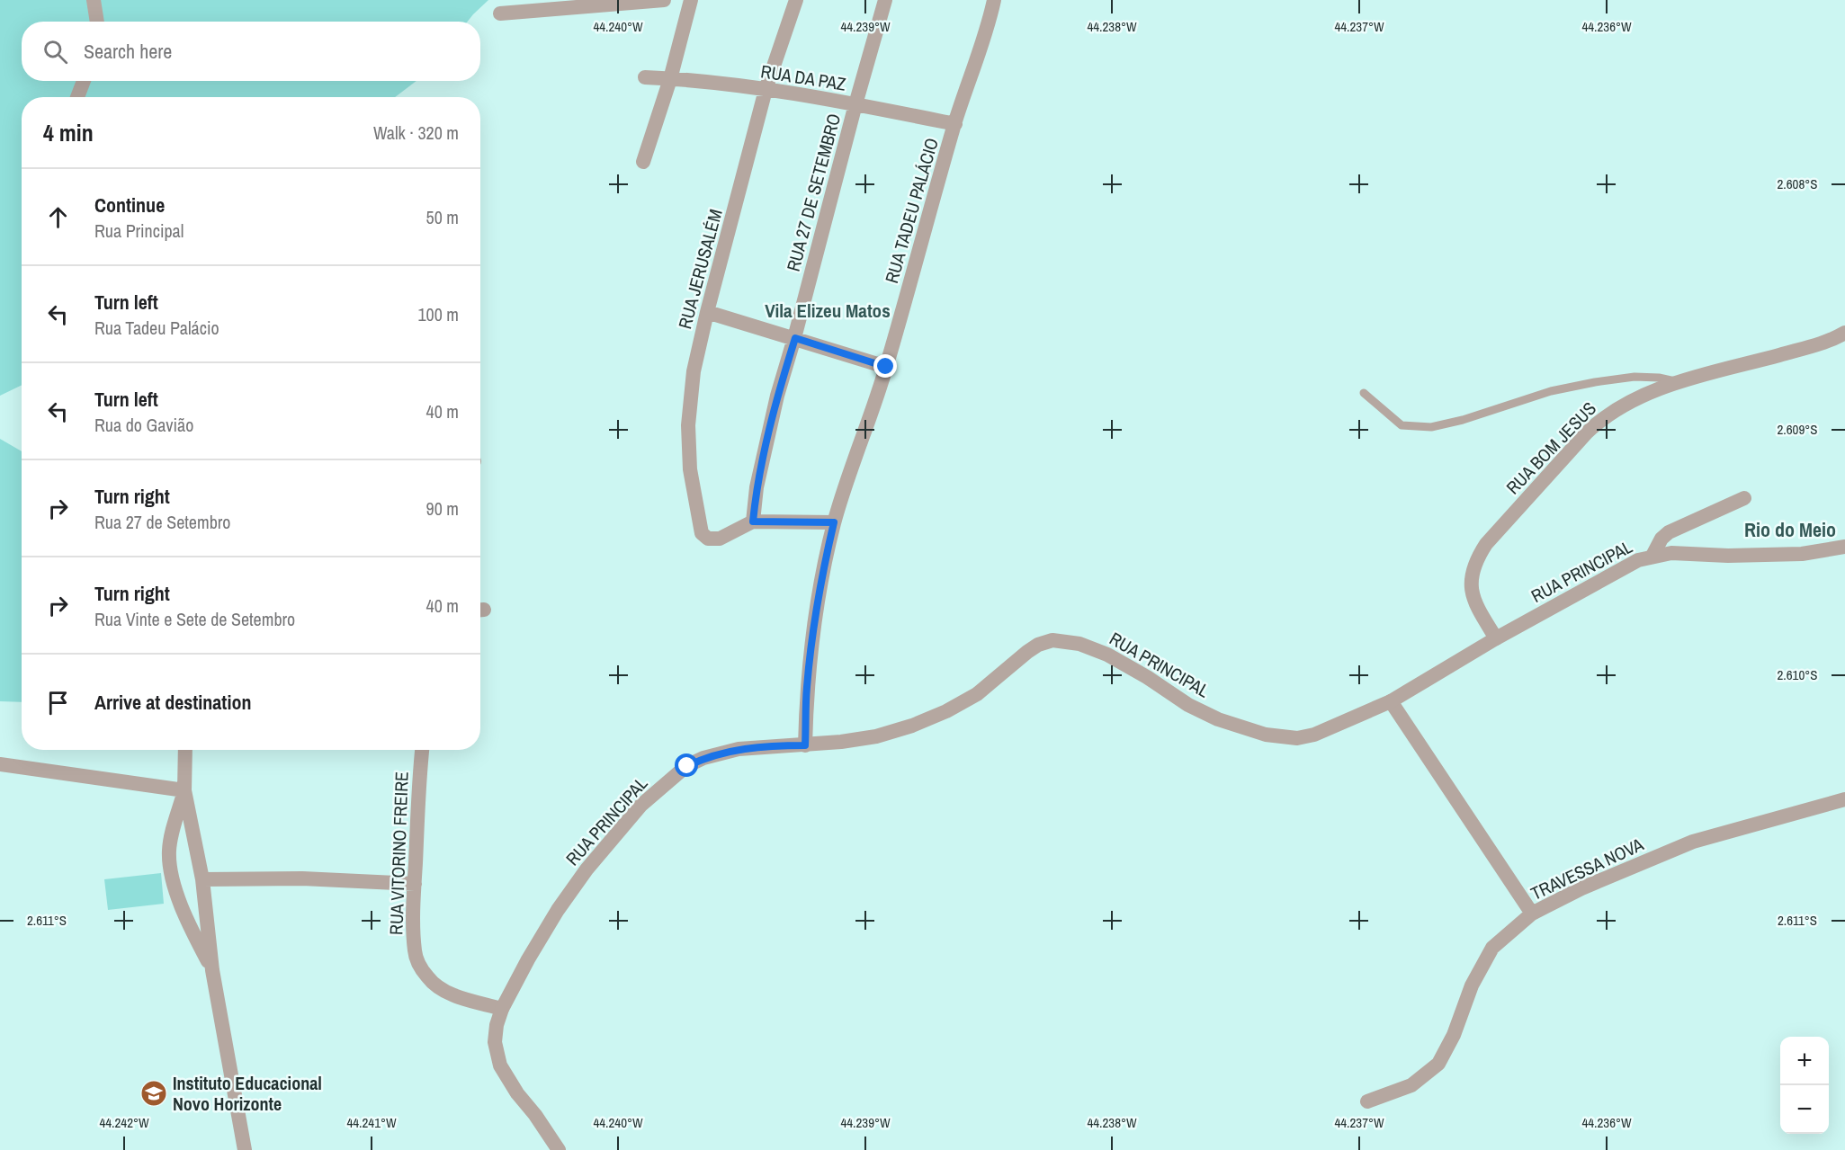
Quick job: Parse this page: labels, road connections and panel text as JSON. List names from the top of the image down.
{
  "streets": {
    "street": [
      "RUA DA PAZ",
      "RUA 27 DE SETEMBRO",
      "RUA TADEU PALÁCIO",
      "RUA JERUSALÉM",
      "RUA BOM JESUS",
      "RUA PRINCIPAL",
      "RUA VITORINO FREIRE",
      "TRAVESSA NOVA"
    ]
  },
  "crossings": [
    ["RUA DA PAZ", "RUA 27 DE SETEMBRO"],
    ["RUA DA PAZ", "RUA TADEU PALÁCIO"],
    ["RUA DA PAZ", "RUA JERUSALÉM"],
    ["RUA 27 DE SETEMBRO", "RUA JERUSALÉM"],
    ["RUA TADEU PALÁCIO", "RUA PRINCIPAL"],
    ["RUA BOM JESUS", "RUA PRINCIPAL"],
    ["RUA PRINCIPAL", "RUA VITORINO FREIRE"]
  ],
  "districts": ["Vila Elizeu Matos", "Rio do Meio"],
  "places": {
    "school or university": ["Instituto Educacional Novo Horizonte"]
  },
  "page": {
    "search": "Search here",
    "heading": ["4 min", "Walk · 320 m"],
    "list": [
      ["Continue", "Rua Principal", "50 m"],
      ["Turn left", "Rua Tadeu Palácio", "100 m"],
      ["Turn left", "Rua do Gavião", "40 m"],
      ["Turn right", "Rua 27 de Setembro", "90 m"],
      ["Turn right", "Rua Vinte e Sete de Setembro", "40 m"],
      "Arrive at destination"
    ],
    "map_buttons": ["+", "−"]
  },
  "coordinates": [
    "44.240°W",
    "44.239°W",
    "44.238°W",
    "44.237°W",
    "44.236°W",
    "2.608°S",
    "2.609°S",
    "2.610°S",
    "2.611°S",
    "44.242°W",
    "44.241°W"
  ]
}
